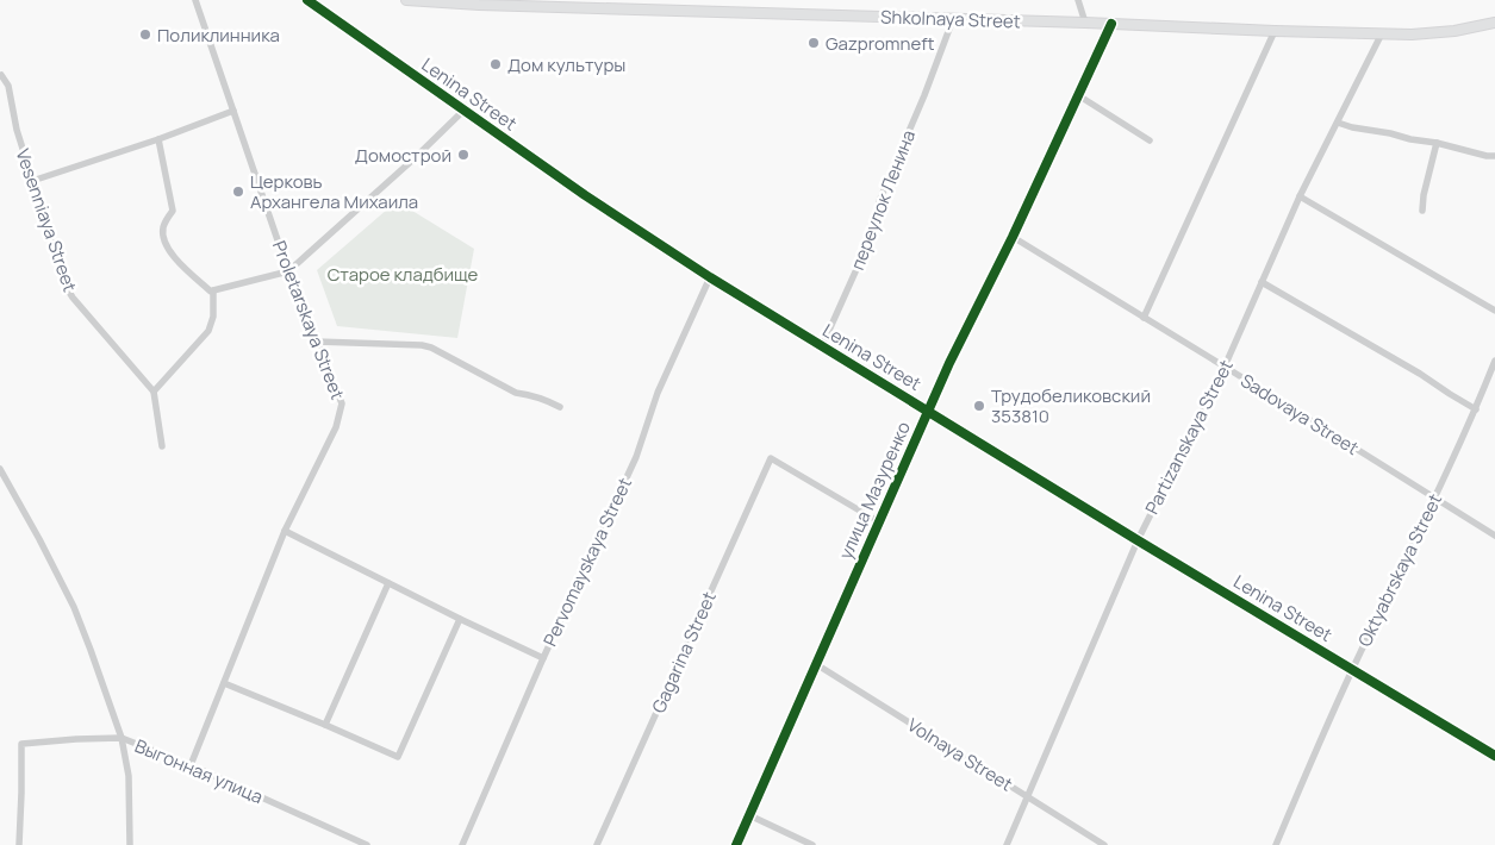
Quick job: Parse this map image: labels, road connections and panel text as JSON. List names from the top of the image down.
{
  "streets": {
    "street": [
      "Shkolnaya Street",
      "Lenina Street",
      "переулок Ленина",
      "Vesenniaya Street",
      "Proletarskaya Street",
      "Sadovaya Street",
      "Partizanskaya Street",
      "улица Мазуренко",
      "Pervomayskaya Street",
      "Oktyabrskaya Street",
      "Gagarina Street",
      "Volnaya Street",
      "Выгонная улица"
    ]
  },
  "crossings": [
    ["Shkolnaya Street", "переулок Ленина"],
    ["Shkolnaya Street", "Partizanskaya Street"],
    ["Shkolnaya Street", "улица Мазуренко"],
    ["Lenina Street", "переулок Ленина"],
    ["Lenina Street", "Partizanskaya Street"],
    ["Lenina Street", "улица Мазуренко"],
    ["Lenina Street", "Pervomayskaya Street"],
    ["Lenina Street", "Oktyabrskaya Street"],
    ["Proletarskaya Street", "Выгонная улица"],
    ["Sadovaya Street", "Partizanskaya Street"],
    ["Sadovaya Street", "улица Мазуренко"],
    ["Sadovaya Street", "Oktyabrskaya Street"],
    ["Partizanskaya Street", "Volnaya Street"],
    ["улица Мазуренко", "Gagarina Street"],
    ["улица Мазуренко", "Volnaya Street"]
  ],
  "parks": ["Старое кладбище"],
  "places": [
    "Поликлинника",
    "Gazpromneft",
    "Дом культуры",
    "Домострой",
    "Церковь Архангела Михаила",
    "Трудобеликовский 353810"
  ]
}
